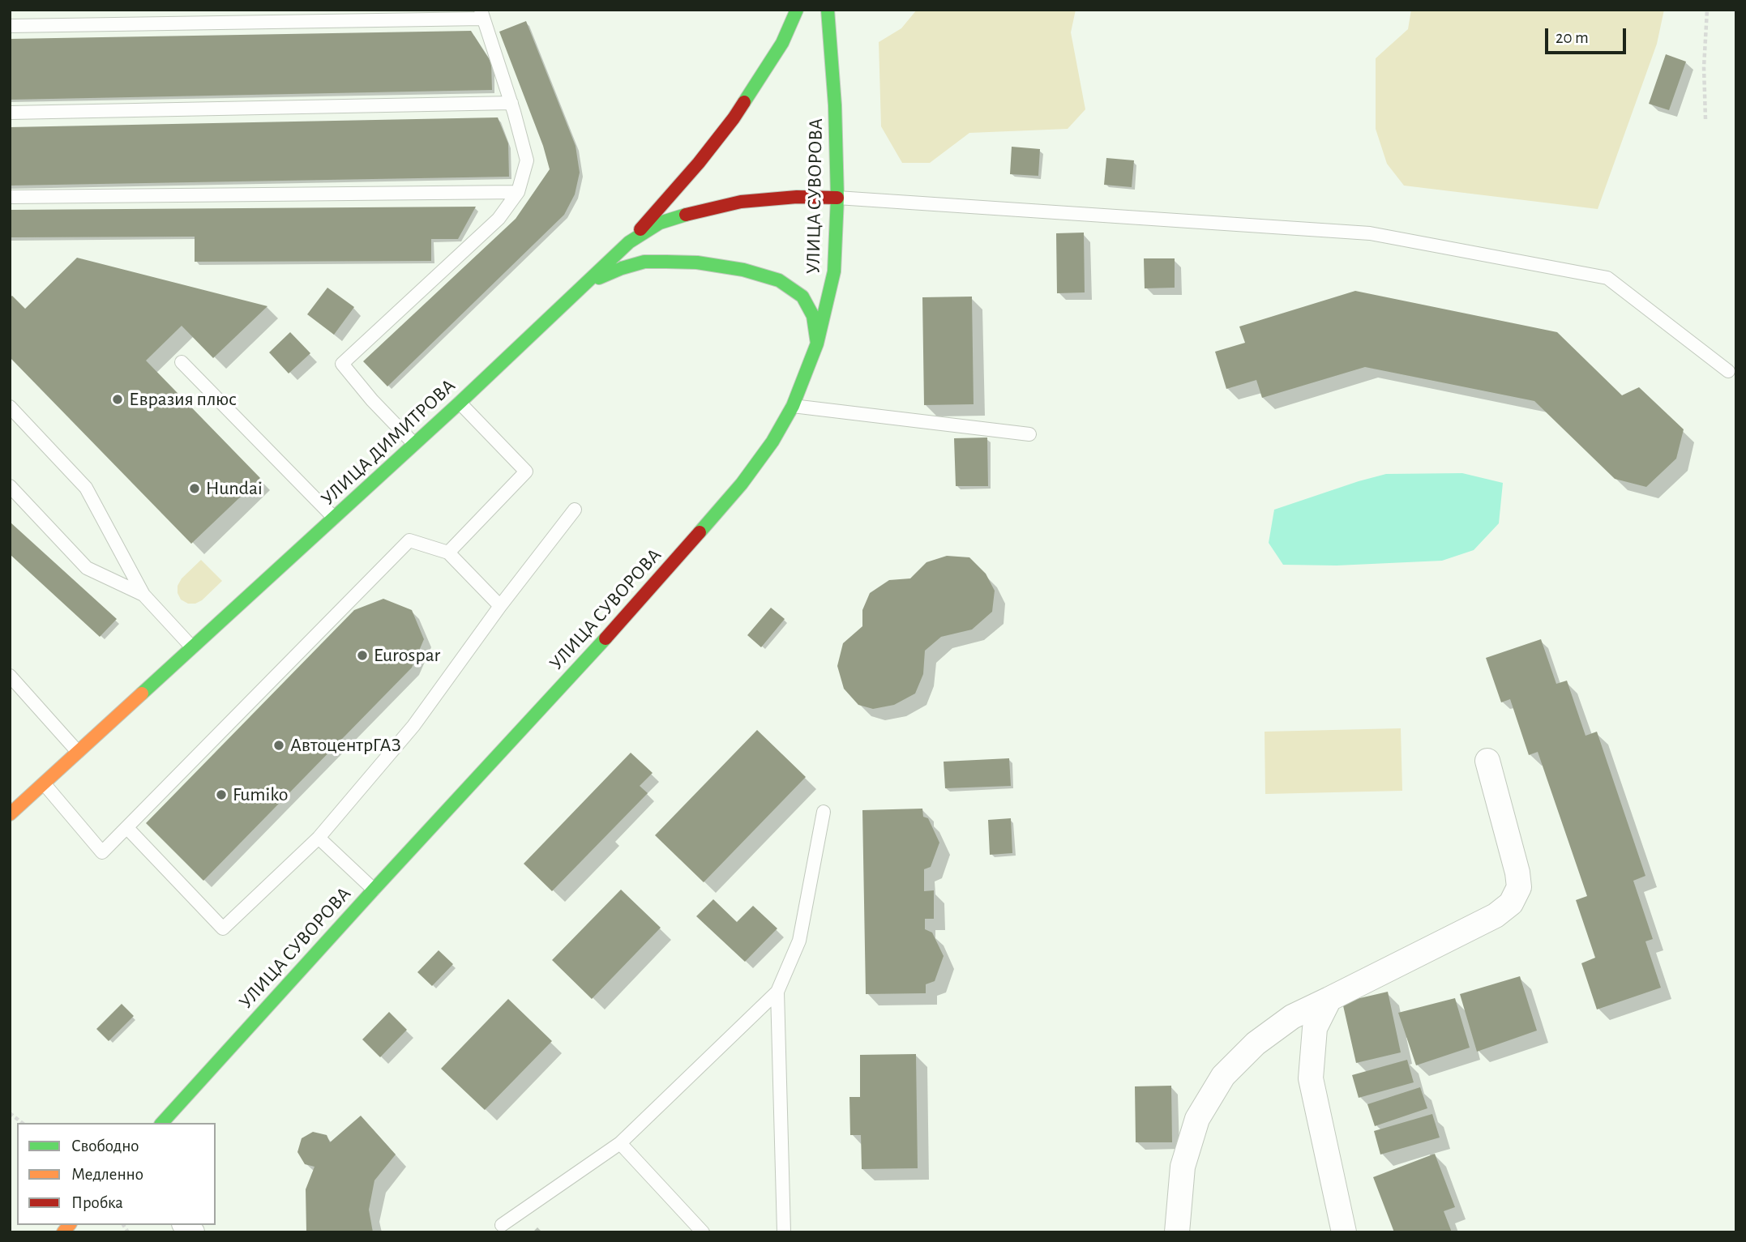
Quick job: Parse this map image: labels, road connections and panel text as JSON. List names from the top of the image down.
{
  "streets": {
    "main road": ["УЛИЦА СУВОРОВА", "УЛИЦА ДИМИТРОВА"]
  },
  "crossings": [
    ["УЛИЦА СУВОРОВА", "УЛИЦА ДИМИТРОВА"]
  ],
  "places": [
    "Евразия плюс",
    "Hundai",
    "Eurospar",
    "АвтоцентрГАЗ",
    "Fumiko"
  ],
  "legend": ["Свободно", "Медленно", "Пробка"],
  "scale_bar": "20 m"
}
